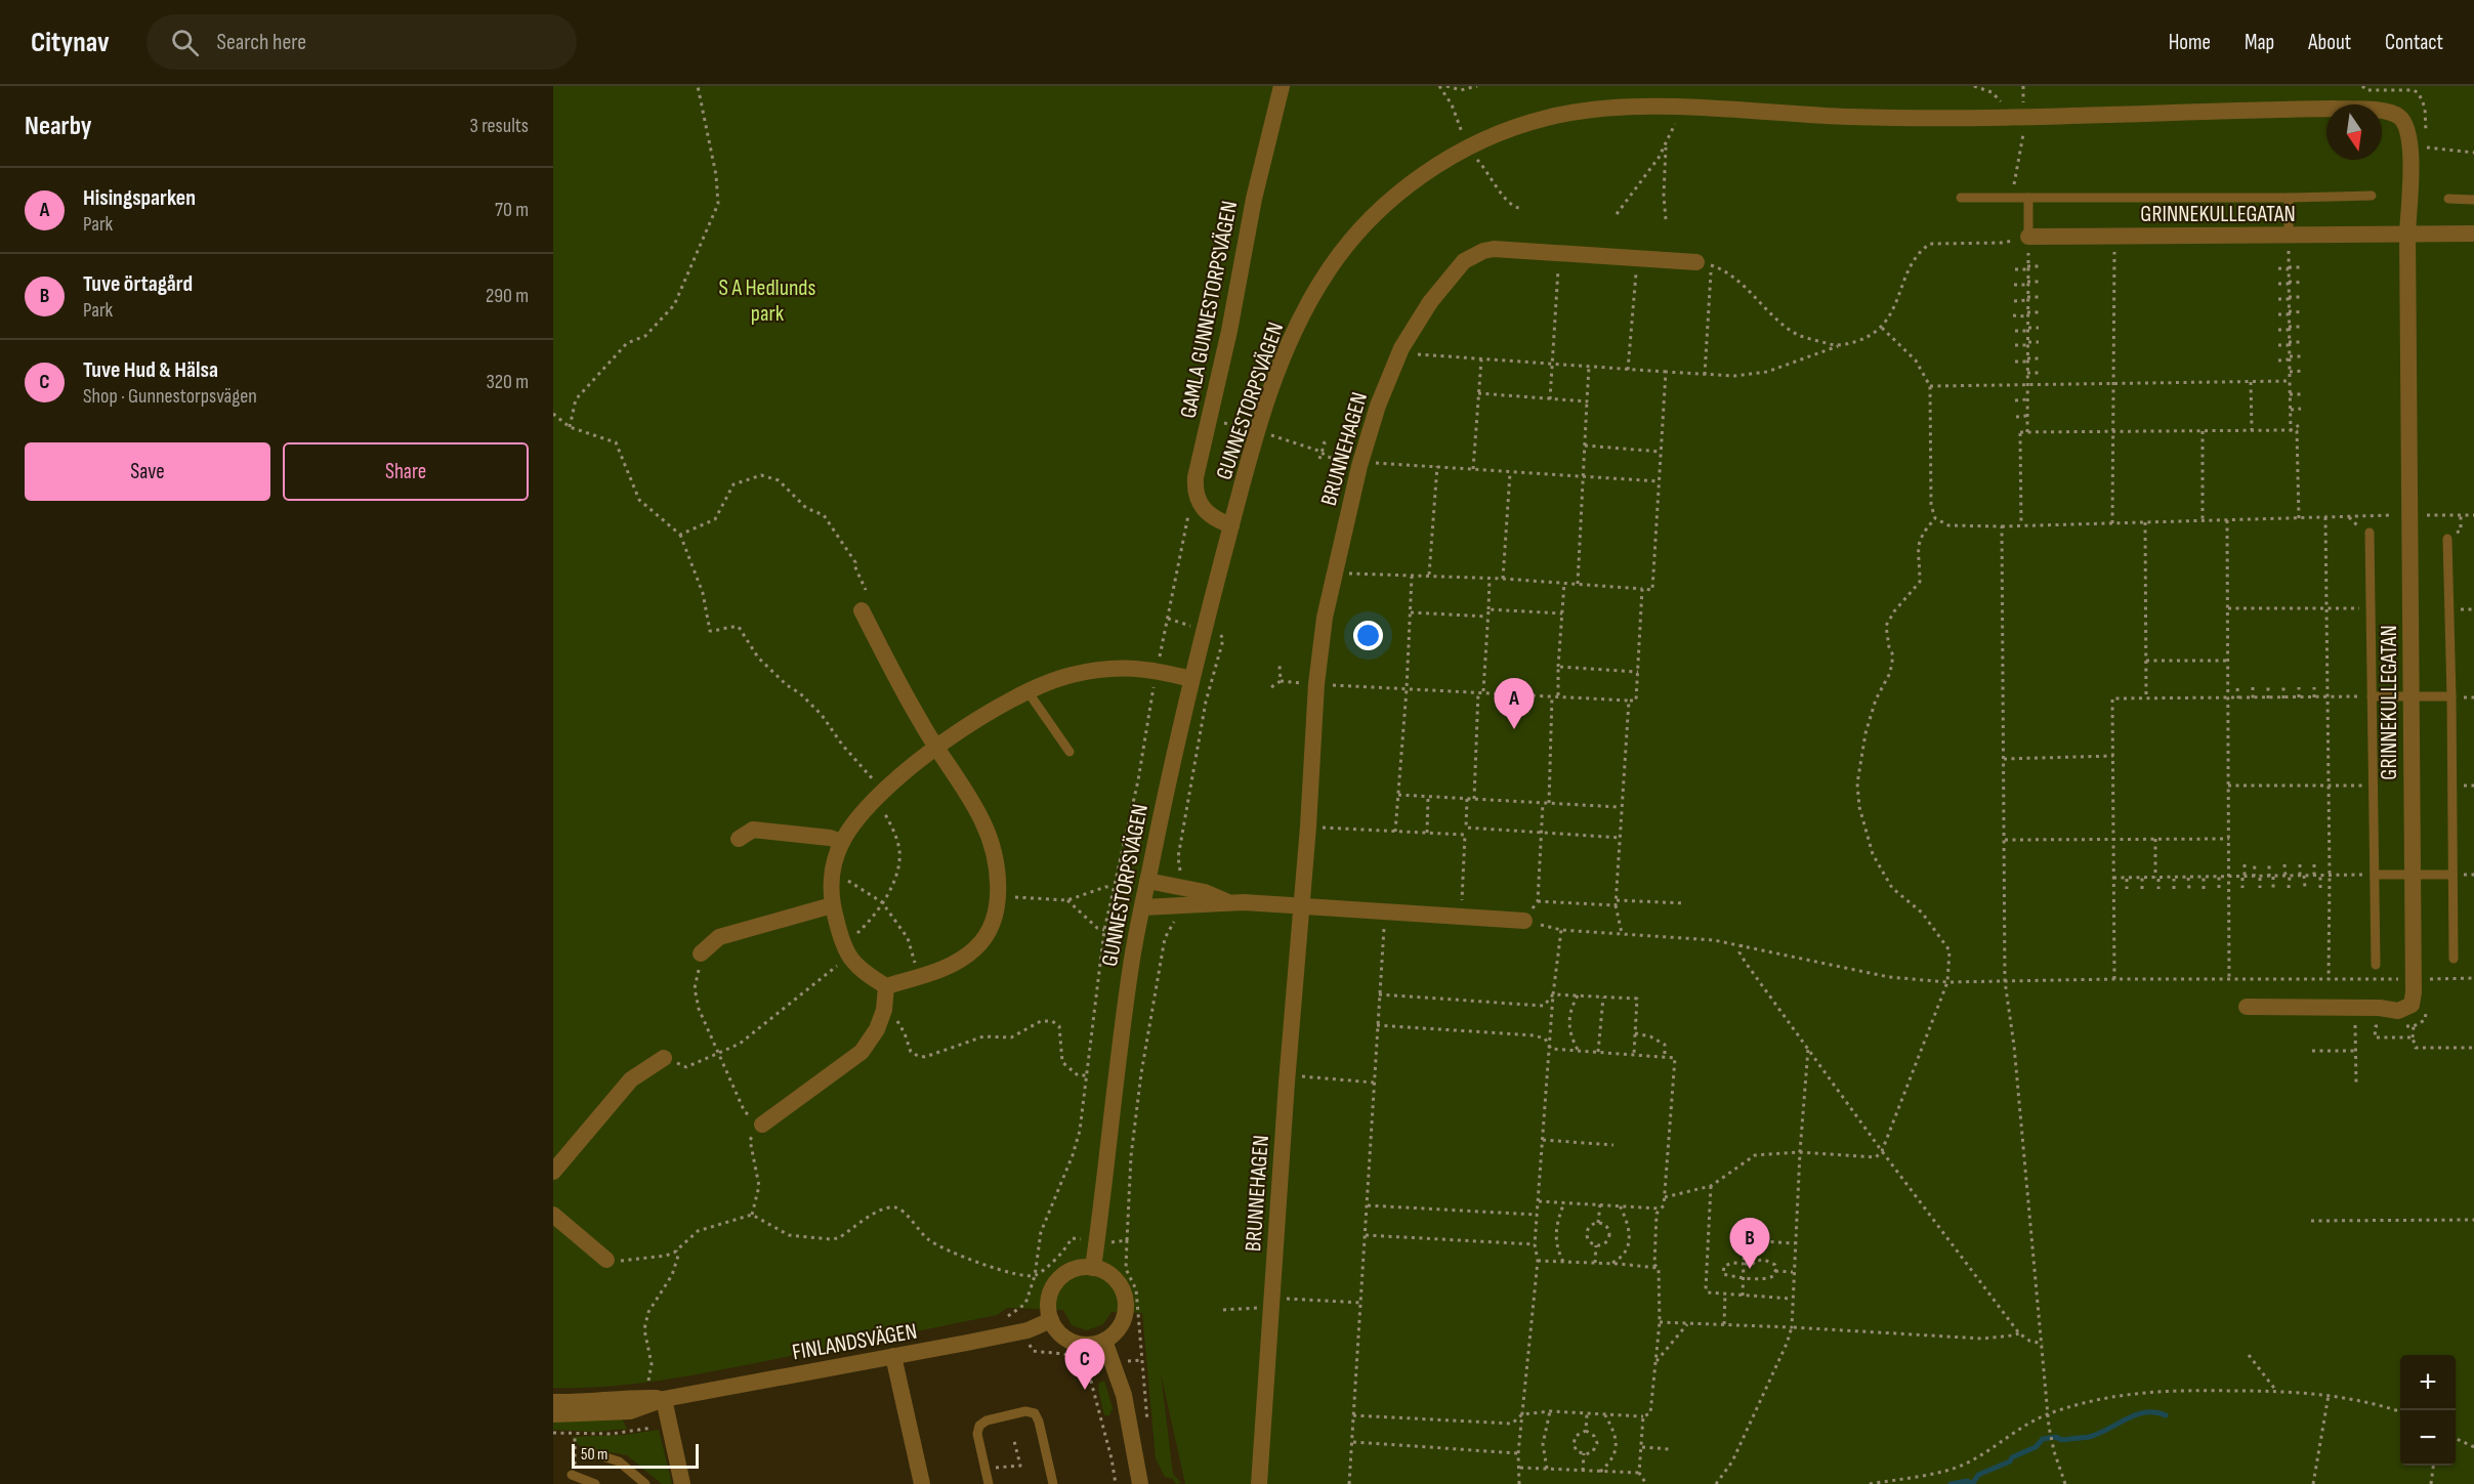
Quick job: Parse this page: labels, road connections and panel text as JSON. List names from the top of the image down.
{
  "streets": {
    "street": [
      "GRINNEKULLEGATAN",
      "GAMLA GUNNESTORPSVÄGEN",
      "GUNNESTORPSVÄGEN",
      "BRUNNEHAGEN",
      "FINLANDSVÄGEN"
    ]
  },
  "crossings": [
    ["GRINNEKULLEGATAN", "GUNNESTORPSVÄGEN"],
    ["GUNNESTORPSVÄGEN", "FINLANDSVÄGEN"]
  ],
  "parks": ["S A Hedlunds park"],
  "scale_bar": "50 m",
  "north": "bottom",
  "page": {
    "header": "Citynav",
    "search": "Search here",
    "nav": [
      "Home",
      "Map",
      "About",
      "Contact"
    ],
    "heading": ["Nearby", "3 results"],
    "list": [
      {
        "mark": "A",
        "name": "Hisingsparken",
        "note": "Park",
        "value": "70 m"
      },
      {
        "mark": "B",
        "name": "Tuve örtagård",
        "note": "Park",
        "value": "290 m"
      },
      {
        "mark": "C",
        "name": "Tuve Hud & Hälsa",
        "note": "Shop · Gunnestorpsvägen",
        "value": "320 m"
      }
    ],
    "buttons": ["Save", "Share"],
    "pins": ["A", "B", "C"],
    "map_buttons": ["+", "−"],
    "scale": "50 m"
  }
}
